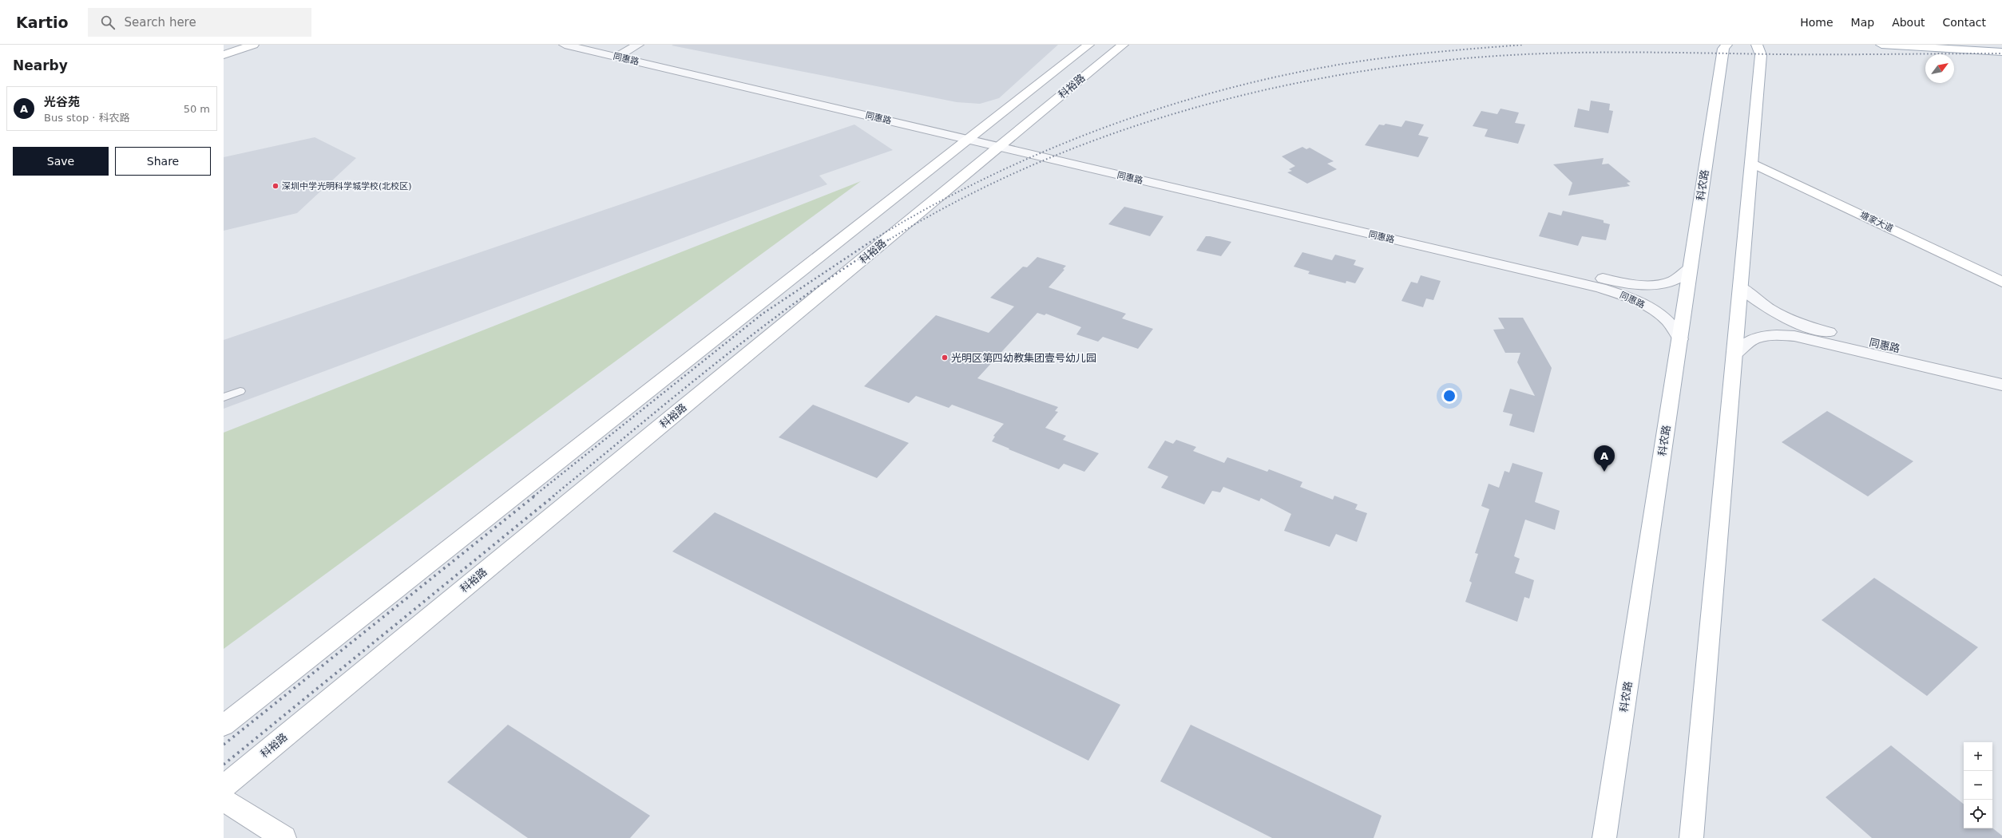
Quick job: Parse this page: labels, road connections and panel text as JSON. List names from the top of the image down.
{
  "streets": {
    "main road": ["科裕路", "科农路", "塘家大道"],
    "street": ["同惠路"]
  },
  "crossings": [
    ["同惠路", "科裕路"],
    ["同惠路", "科农路"]
  ],
  "places": ["深圳中学光明科学城学校(北校区)", "光明区第四幼教集团壹号幼儿园"],
  "north": "top right",
  "page": {
    "header": "Kartio",
    "search": "Search here",
    "nav": [
      "Home",
      "Map",
      "About",
      "Contact"
    ],
    "heading": "Nearby",
    "list": [
      {
        "mark": "A",
        "name": "光谷苑",
        "note": "Bus stop · 科农路",
        "value": "50 m"
      }
    ],
    "buttons": ["Save", "Share"],
    "pins": "A",
    "map_buttons": ["+", "−"]
  }
}
